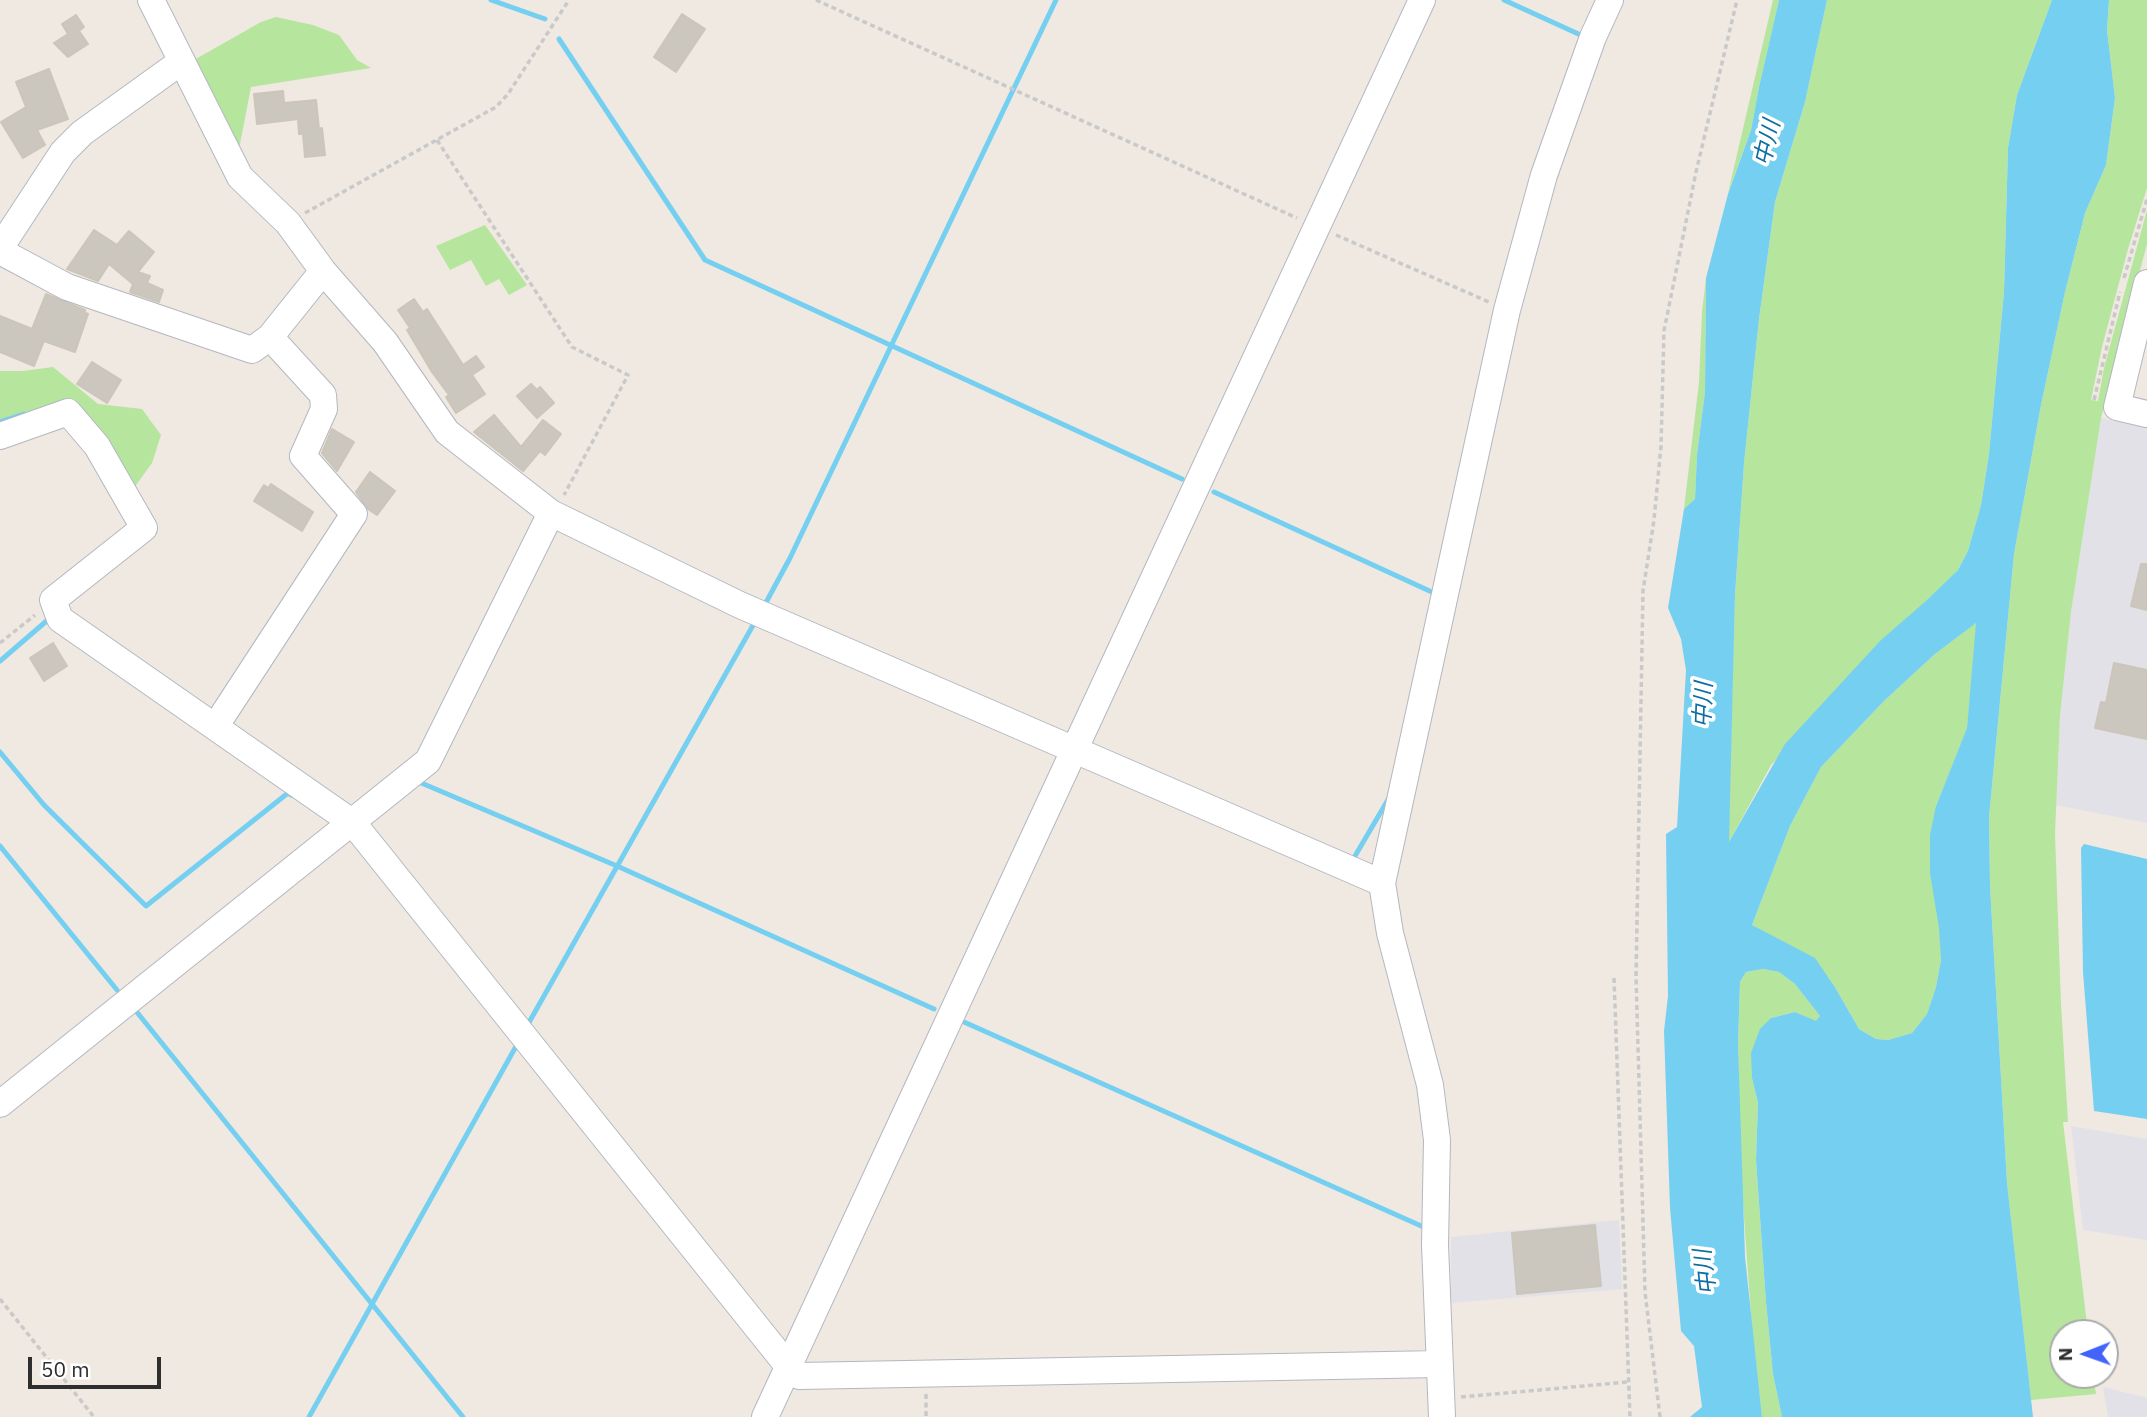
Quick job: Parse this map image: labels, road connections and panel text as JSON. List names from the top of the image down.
{
  "water": ["中川"],
  "scale_bar": "50 m",
  "north": "left"
}
